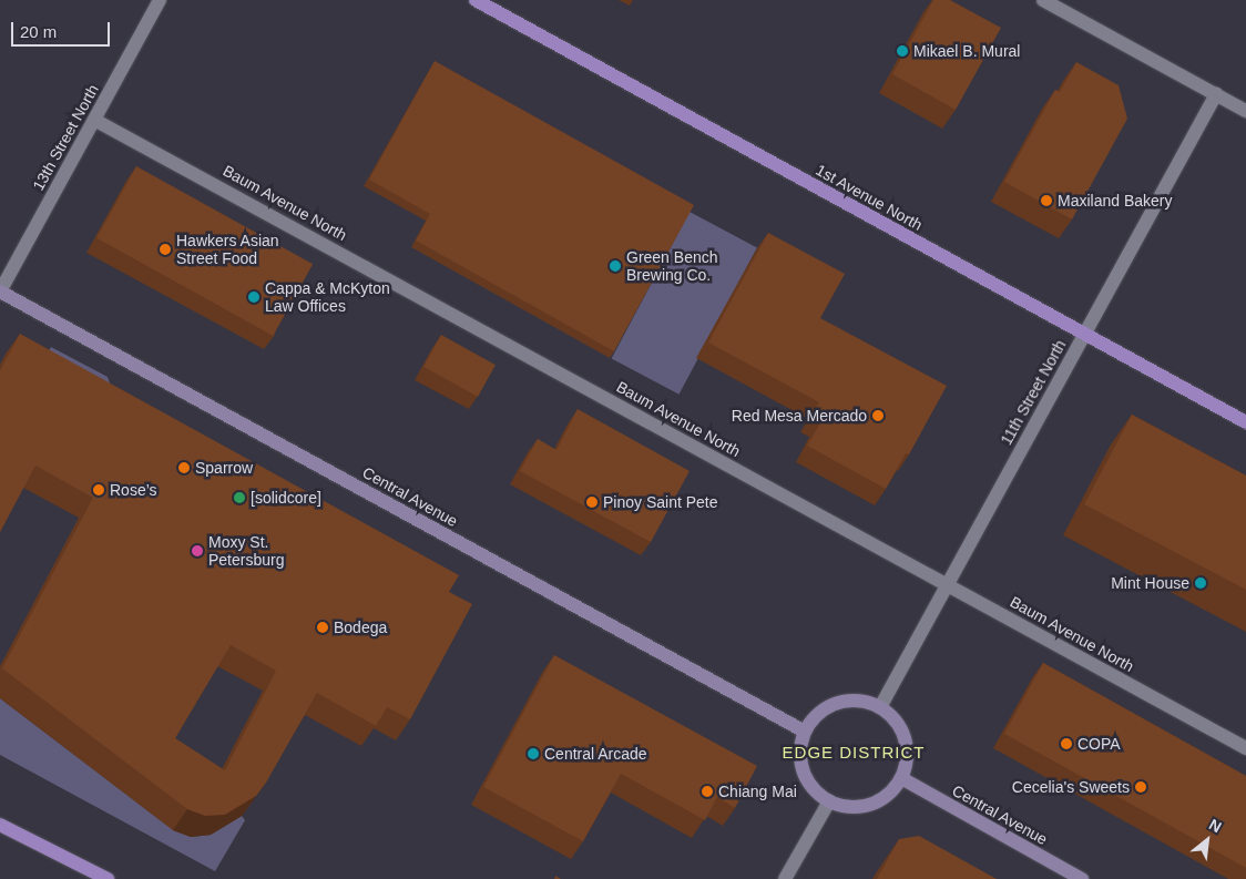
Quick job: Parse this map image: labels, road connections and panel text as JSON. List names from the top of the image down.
{
  "streets": {
    "main road": ["1st Avenue North"],
    "street": [
      "13th Street North",
      "Baum Avenue North",
      "11th Street North",
      "Central Avenue"
    ]
  },
  "crossings": [
    ["13th Street North", "Baum Avenue North"],
    ["13th Street North", "Central Avenue"],
    ["1st Avenue North", "11th Street North"],
    ["Baum Avenue North", "11th Street North"],
    ["11th Street North", "Central Avenue"]
  ],
  "districts": ["EDGE DISTRICT"],
  "places": [
    "Mikael B. Mural",
    "Maxiland Bakery",
    "Hawkers Asian Street Food",
    "Green Bench Brewing Co.",
    "Cappa & McKyton Law Offices",
    "Red Mesa Mercado",
    "Sparrow",
    "Rose’s",
    "[solidcore]",
    "Pinoy Saint Pete",
    "Moxy St. Petersburg",
    "Mint House",
    "Bodega",
    "COPA",
    "Central Arcade",
    "Cecelia's Sweets",
    "Chiang Mai"
  ],
  "scale_bar": "20 m",
  "north": "top right"
}
